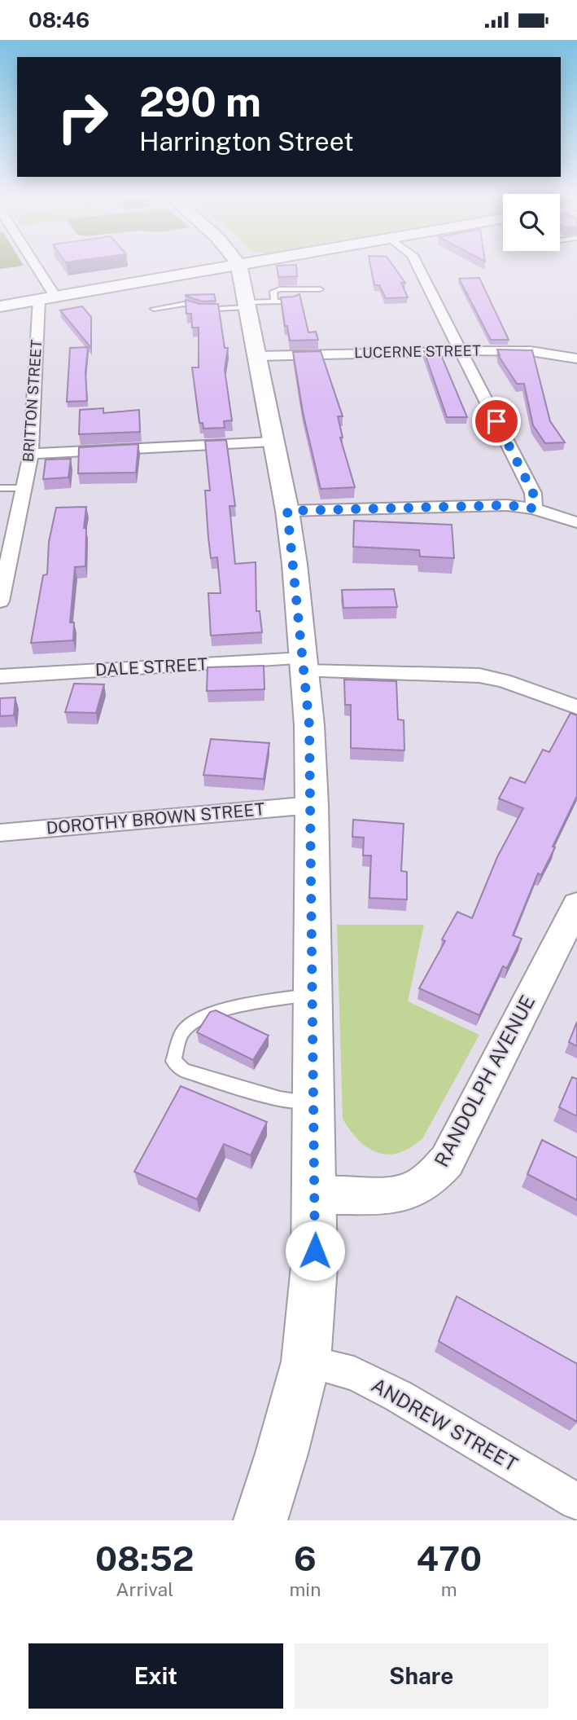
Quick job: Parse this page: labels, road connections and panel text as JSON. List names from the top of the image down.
{
  "streets": {
    "street": [
      "LUCERNE STREET",
      "BRITTON STREET",
      "DALE STREET",
      "DOROTHY BROWN STREET",
      "RANDOLPH AVENUE",
      "ANDREW STREET"
    ]
  },
  "page": {
    "status": "08:46",
    "turn": ["290 m", "Harrington Street"],
    "eta": [
      "08:52",
      "Arrival",
      "6",
      "min",
      "470",
      "m"
    ],
    "buttons": ["Exit", "Share"]
  }
}
